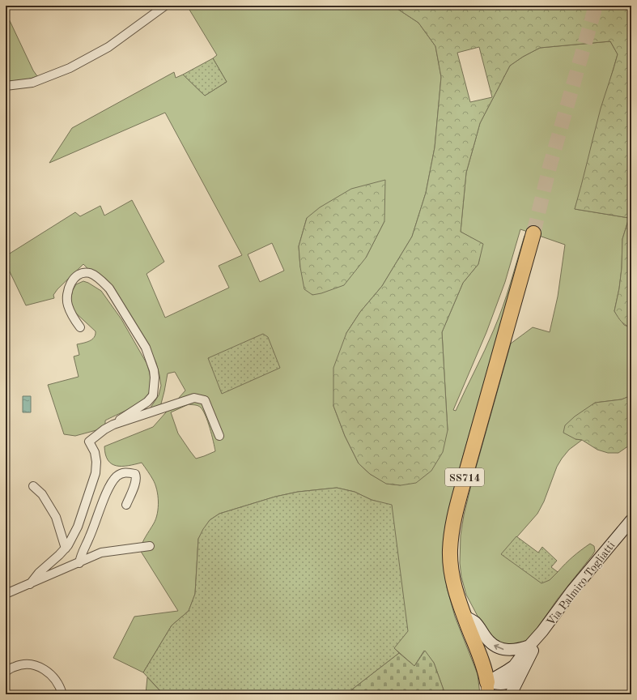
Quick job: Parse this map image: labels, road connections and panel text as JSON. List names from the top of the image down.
{
  "streets": {
    "highway": ["SS714"],
    "street": ["Via Palmiro Togliatti"]
  },
  "crossings": [
    ["SS714", "Via Palmiro Togliatti"]
  ]
}
